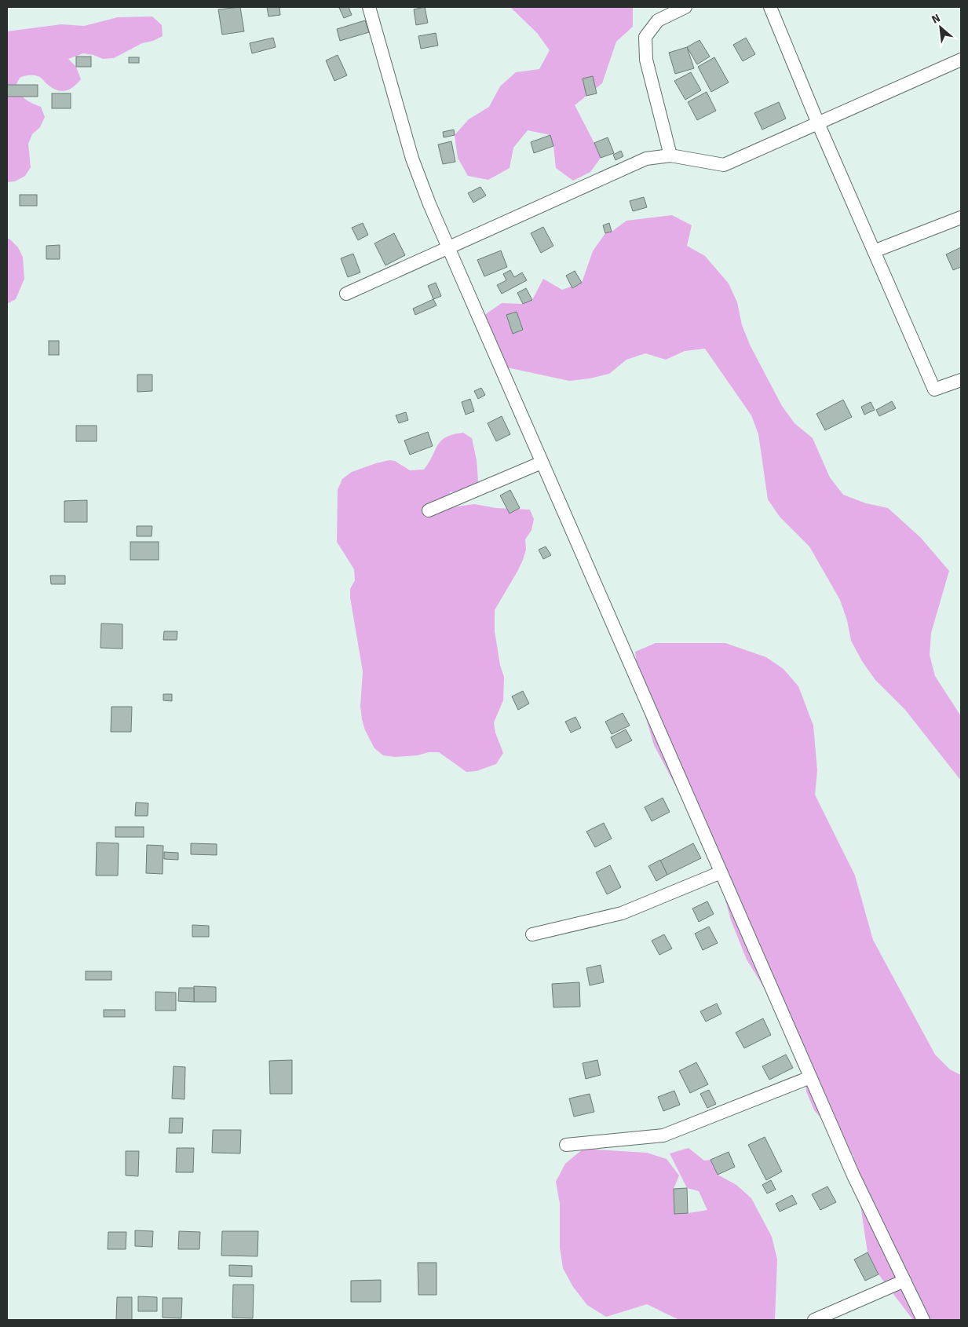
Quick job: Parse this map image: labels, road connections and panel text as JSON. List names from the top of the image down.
{
  "north": "top left"
}
